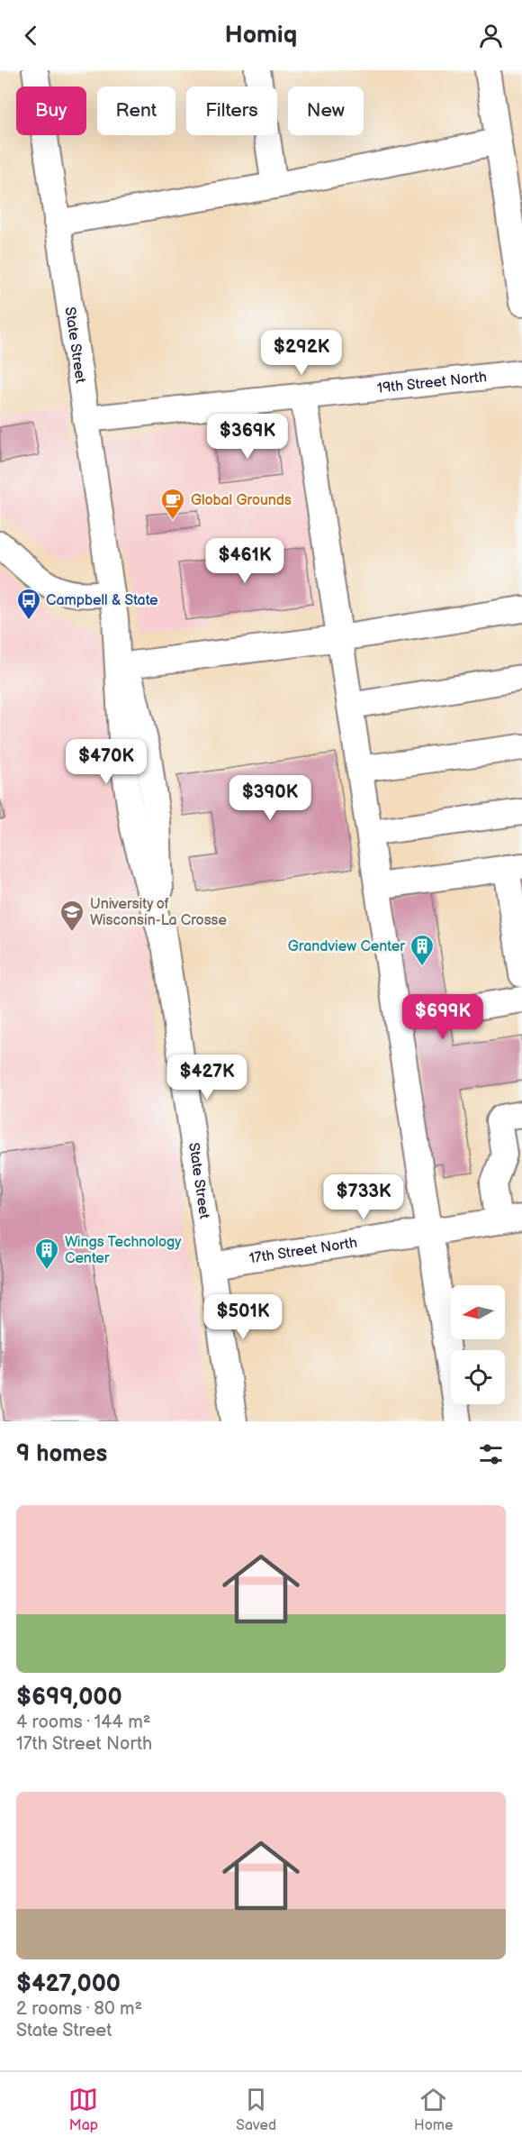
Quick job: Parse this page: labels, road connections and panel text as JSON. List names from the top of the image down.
{
  "streets": {
    "street": ["State Street", "19th Street North", "17th Street North"]
  },
  "crossings": [
    ["State Street", "19th Street North"],
    ["State Street", "17th Street North"]
  ],
  "places": {
    "cafe": ["Global Grounds"],
    "bus stop": ["Campbell & State"],
    "school or university": ["University of Wisconsin-La Crosse"],
    "building": ["Grandview Center", "Wings Technology Center"]
  },
  "north": "left",
  "page": {
    "header": "Homiq",
    "chip": [
      "Buy",
      "Rent",
      "Filters",
      "New"
    ],
    "price": [
      "$292K",
      "$369K",
      "$461K",
      "$470K",
      "$390K",
      "$699K",
      "$427K",
      "$733K",
      "$501K"
    ],
    "heading": "9 homes",
    "list": [
      {
        "name": "$699,000",
        "note": "4 rooms · 144 m² · 17th Street North"
      },
      {
        "name": "$427,000",
        "note": "2 rooms · 80 m² · State Street"
      }
    ],
    "tabs": ["Map", "Saved", "Home"]
  }
}
